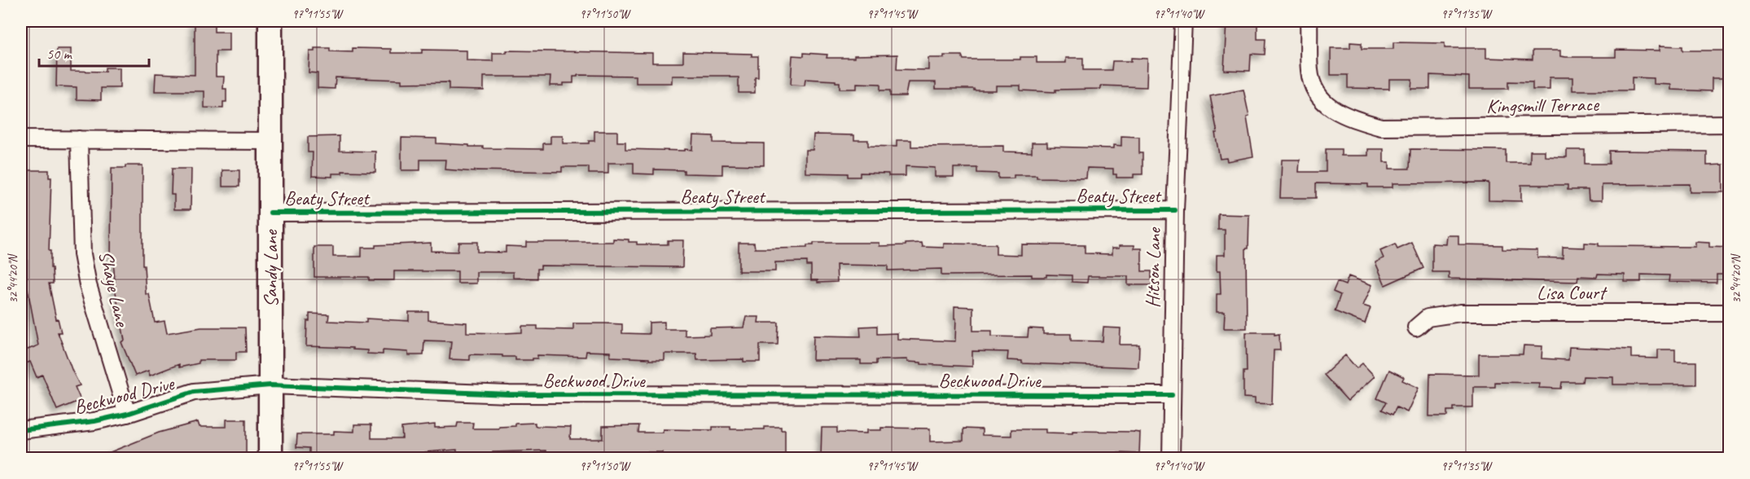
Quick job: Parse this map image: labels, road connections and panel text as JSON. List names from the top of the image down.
{
  "streets": {
    "street": [
      "Kingsmill Terrace",
      "Beaty Street",
      "Hitson Lane",
      "Sandy Lane",
      "Shaye Lane",
      "Lisa Court",
      "Beckwood Drive"
    ]
  },
  "crossings": [
    ["Beaty Street", "Hitson Lane"],
    ["Beaty Street", "Sandy Lane"],
    ["Hitson Lane", "Beckwood Drive"],
    ["Sandy Lane", "Beckwood Drive"],
    ["Shaye Lane", "Beckwood Drive"]
  ],
  "scale_bar": "50 m",
  "coordinates": [
    "97°11'55\"W",
    "97°11'50\"W",
    "97°11'45\"W",
    "97°11'40\"W",
    "97°11'35\"W",
    "32°44'20\"N"
  ]
}
